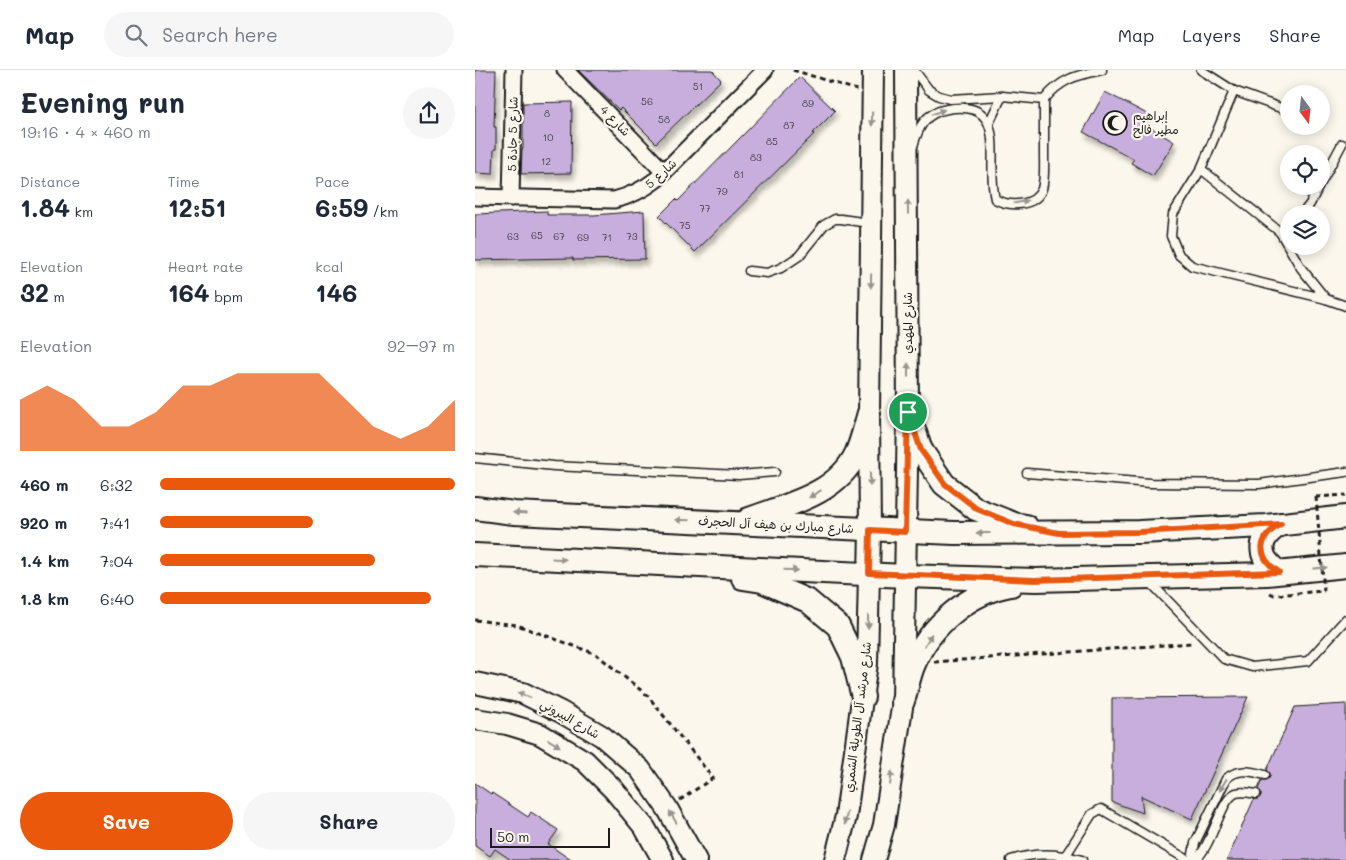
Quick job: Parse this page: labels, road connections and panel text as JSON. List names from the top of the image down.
{
  "streets": {
    "main road": [
      "شارع المهدي",
      "شارع مبارك بن هيف آل الحجرف",
      "شارع مرشد آل الطويلة الشمري",
      "شارع البيروني"
    ],
    "street": ["شارع 4", "شارع 5 جادة 5", "شارع 5"]
  },
  "crossings": [
    ["شارع 4", "شارع 5"],
    ["شارع 5 جادة 5", "شارع 5"],
    ["شارع المهدي", "شارع مبارك بن هيف آل الحجرف"]
  ],
  "places": {
    "mosque": ["إبراهيم مطير فالح"]
  },
  "house_numbers": [
    "51",
    "56",
    "89",
    "8",
    "58",
    "87",
    "10",
    "85",
    "83",
    "12",
    "81",
    "79",
    "77",
    "75",
    "65",
    "63",
    "67",
    "73",
    "69",
    "71"
  ],
  "scale_bar": "50 m",
  "north": "bottom",
  "page": {
    "header": "Map",
    "search": "Search here",
    "nav": ["Map", "Layers", "Share"],
    "heading": ["Evening run", "19:16 · 4 × 460 m"],
    "stats": [
      ["Distance", "1.84 km"],
      ["Time", "12:51"],
      ["Pace", "6:59 /km"],
      ["Elevation", "32 m"],
      ["Heart rate", "164 bpm"],
      ["kcal", "146"]
    ],
    "chart": ["Elevation", "92–97 m"],
    "list": [
      {
        "name": "460 m",
        "note": "6:32"
      },
      {
        "name": "920 m",
        "note": "7:41"
      },
      {
        "name": "1.4 km",
        "note": "7:04"
      },
      {
        "name": "1.8 km",
        "note": "6:40"
      }
    ],
    "buttons": ["Save", "Share"],
    "scale": "50 m"
  }
}
